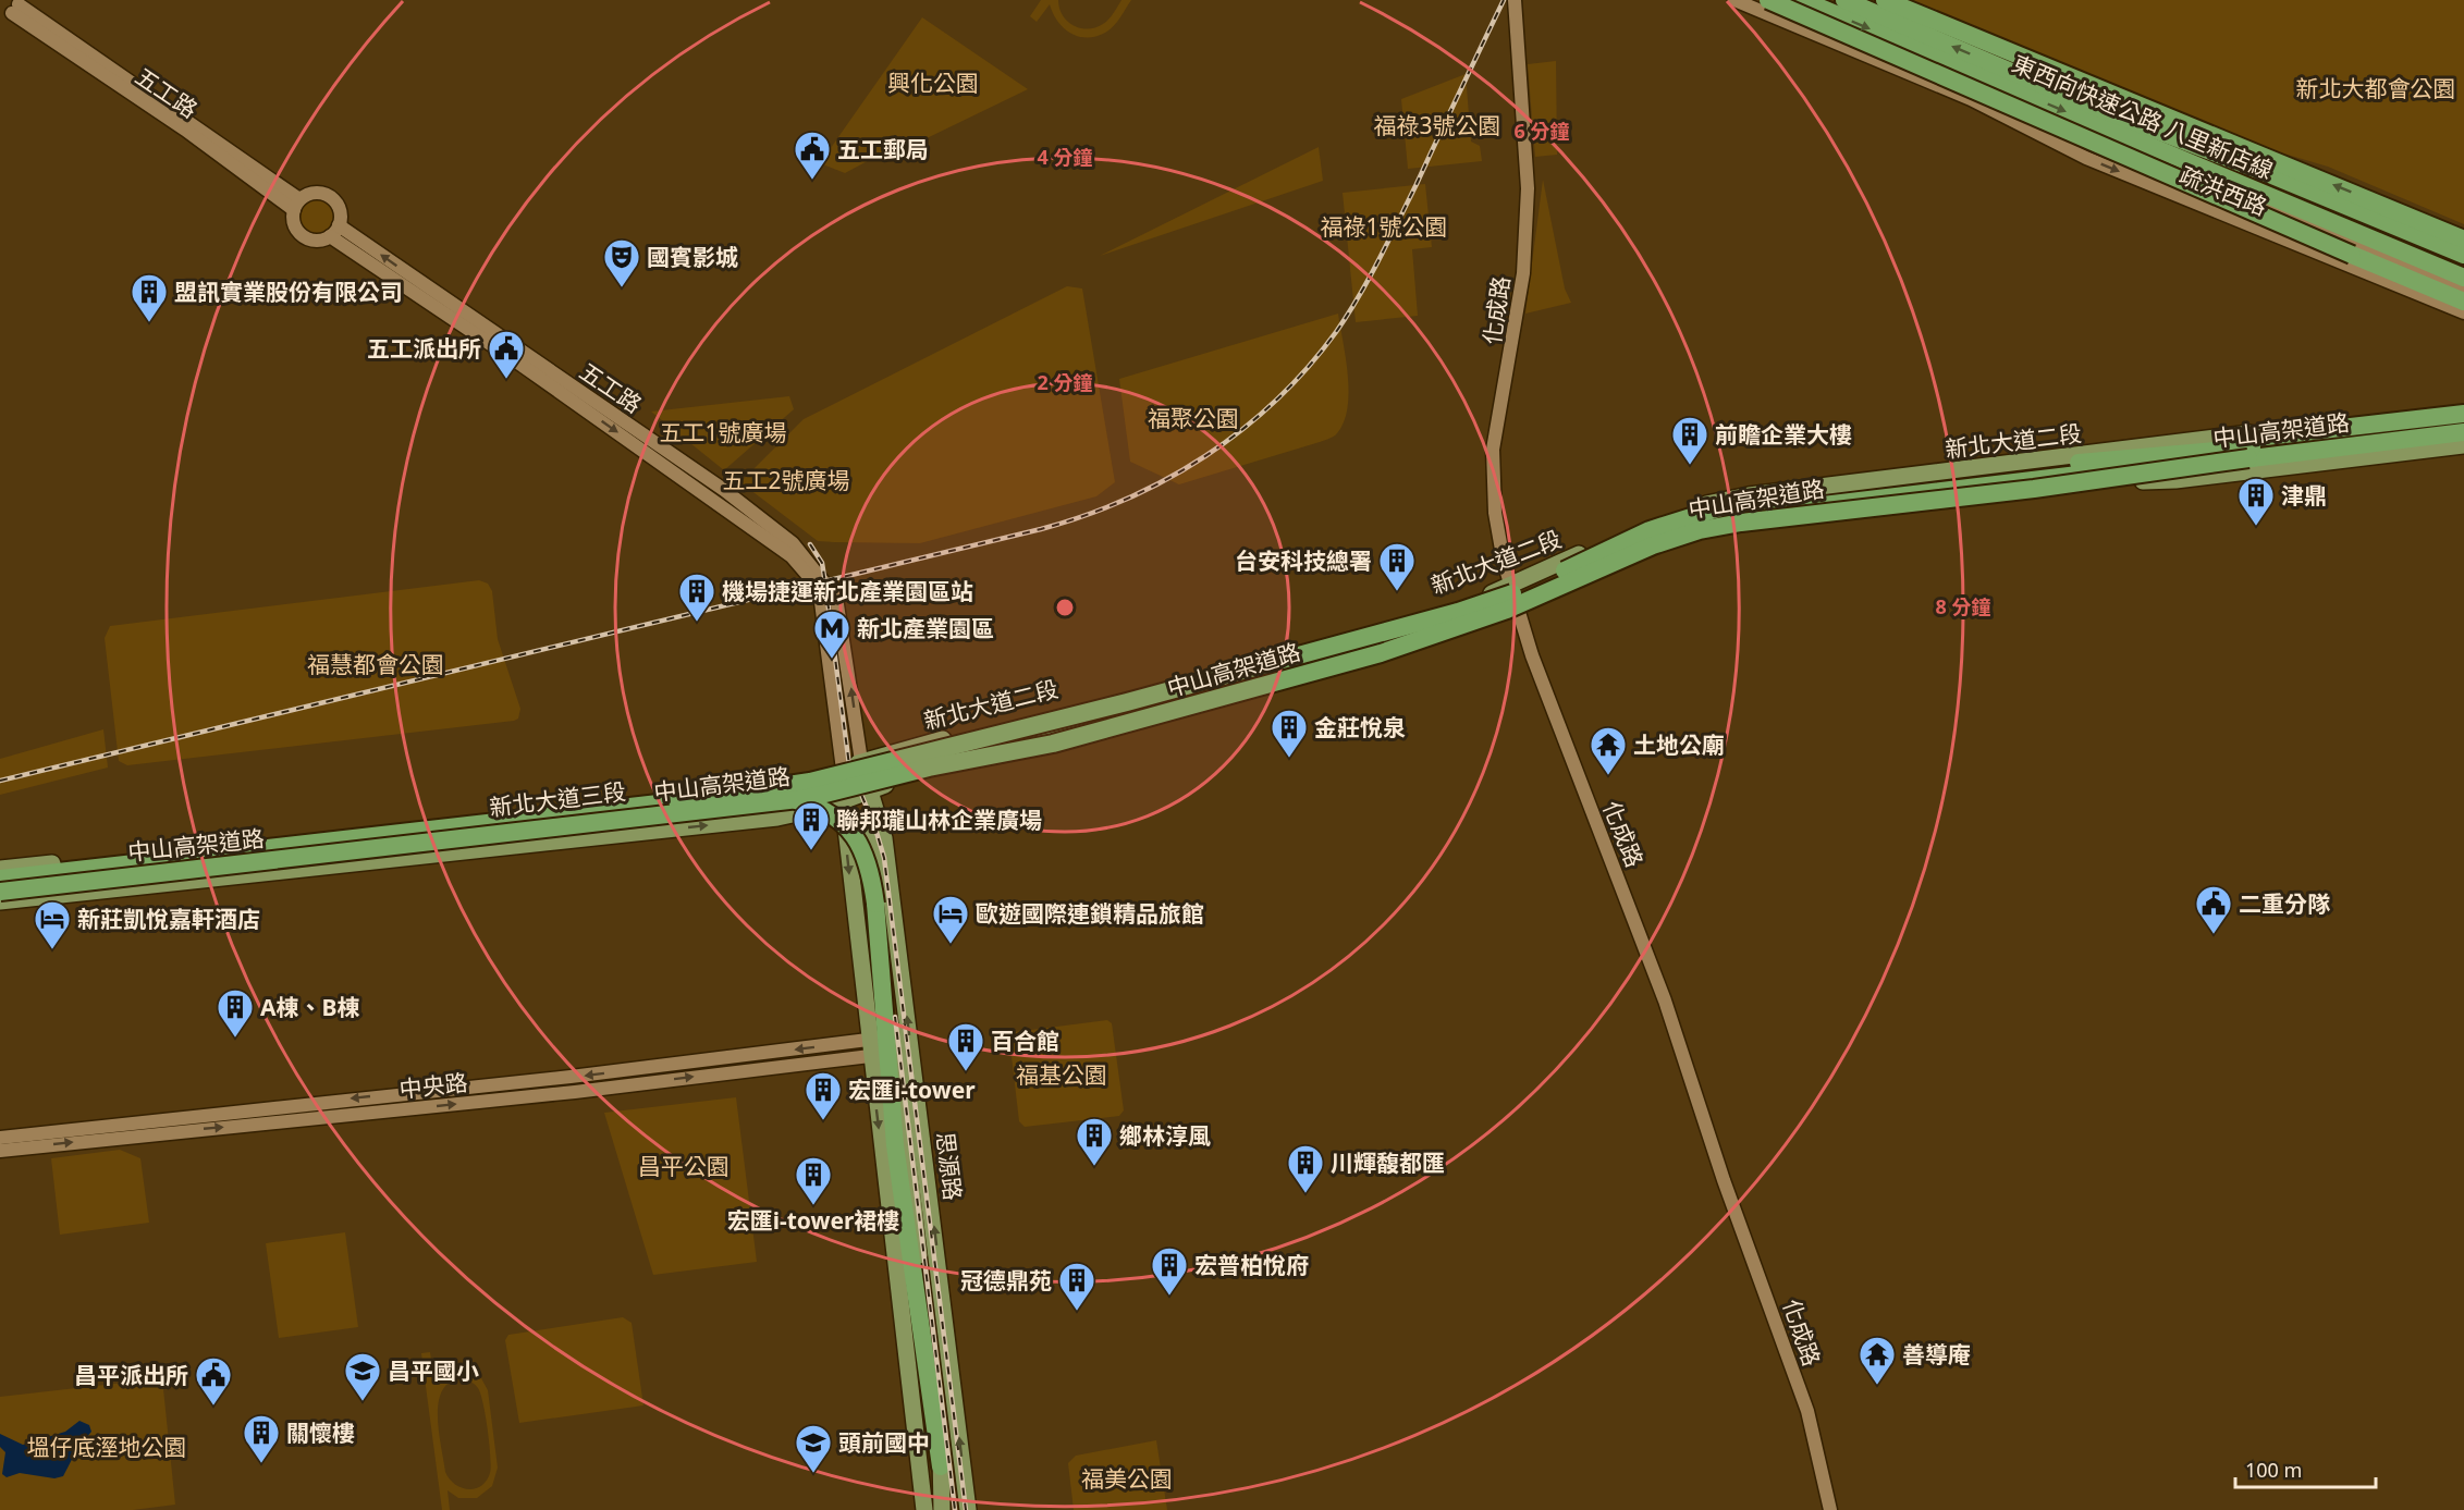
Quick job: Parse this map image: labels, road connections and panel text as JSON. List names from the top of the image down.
{
  "streets": {
    "highway": ["東西向快速公路 八里新店線", "中山高架道路"],
    "main road": ["新北大道二段", "新北大道三段", "思源路"],
    "street": [
      "五工路",
      "疏洪西路",
      "化成路",
      "中央路"
    ]
  },
  "crossings": [
    ["五工路", "新北大道二段"],
    ["五工路", "新北大道三段"],
    ["五工路", "思源路"],
    ["化成路", "中山高架道路"],
    ["化成路", "新北大道二段"],
    ["中山高架道路", "新北大道二段"],
    ["新北大道二段", "思源路"],
    ["新北大道三段", "思源路"],
    ["中央路", "思源路"]
  ],
  "parks": [
    "興化公園",
    "新北大都會公園",
    "福祿3號公園",
    "福祿1號公園",
    "福聚公園",
    "五工1號廣場",
    "五工2號廣場",
    "福慧都會公園",
    "福基公園",
    "昌平公園",
    "塭仔底溼地公園",
    "福美公園"
  ],
  "places": {
    "public building": [
      "五工郵局",
      "五工派出所",
      "二重分隊",
      "昌平派出所"
    ],
    "theatre": ["國賓影城"],
    "building": [
      "盟訊實業股份有限公司",
      "前瞻企業大樓",
      "津鼎",
      "台安科技總署",
      "機場捷運新北產業園區站",
      "金莊悅泉",
      "聯邦瓏山林企業廣場",
      "A棟、B棟",
      "百合館",
      "宏匯i-tower",
      "鄉林淳風",
      "川輝馥都匯",
      "宏匯i-tower裙樓",
      "宏普柏悅府",
      "冠德鼎苑",
      "關懷樓"
    ],
    "metro station": ["新北產業園區"],
    "temple": ["土地公廟", "善導庵"],
    "hotel": ["歐遊國際連鎖精品旅館", "新莊凱悅嘉軒酒店"],
    "school or university": ["昌平國小", "頭前國中"]
  },
  "scale_bar": "100 m",
  "rings": [
    "6 分鐘",
    "4 分鐘",
    "2 分鐘",
    "8 分鐘"
  ]
}
